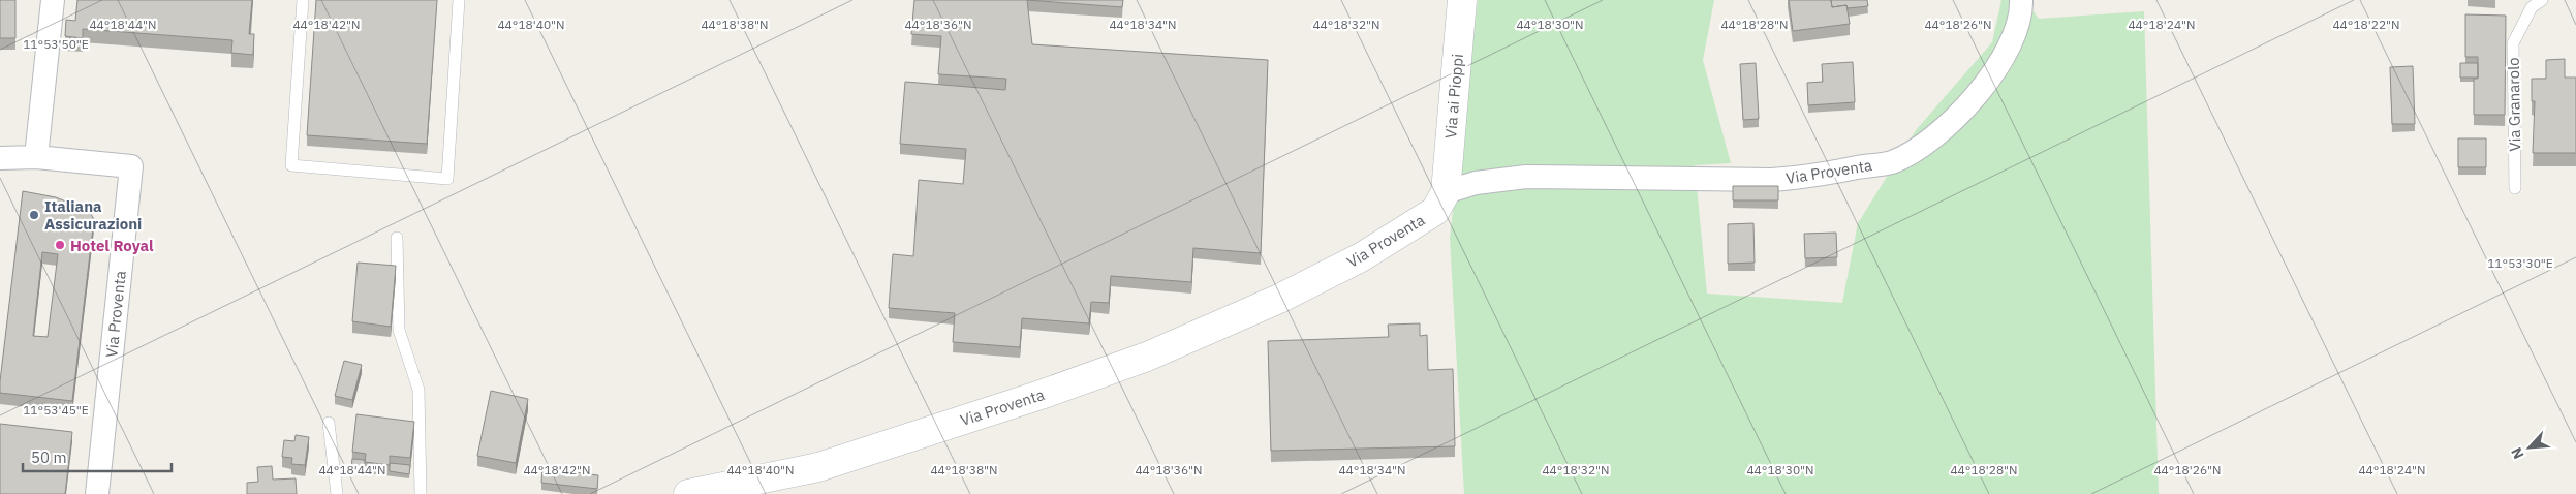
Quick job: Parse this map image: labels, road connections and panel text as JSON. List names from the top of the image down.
{
  "streets": {
    "street": ["Via ai Pioppi", "Via Proventa"],
    "lane": ["Via Granarolo"]
  },
  "crossings": [
    ["Via ai Pioppi", "Via Proventa"]
  ],
  "places": ["Italiana Assicurazioni", "Hotel Royal"],
  "scale_bar": "50 m",
  "north": "bottom left",
  "coordinates": [
    "44°18'44\"N",
    "44°18'42\"N",
    "44°18'40\"N",
    "44°18'38\"N",
    "44°18'36\"N",
    "44°18'32\"N",
    "44°18'30\"N",
    "44°18'24\"N",
    "44°18'22\"N",
    "44°18'34\"N",
    "44°18'28\"N",
    "44°18'26\"N",
    "11°53'50\"E",
    "11°53'30\"E",
    "11°53'45\"E"
  ]
}
